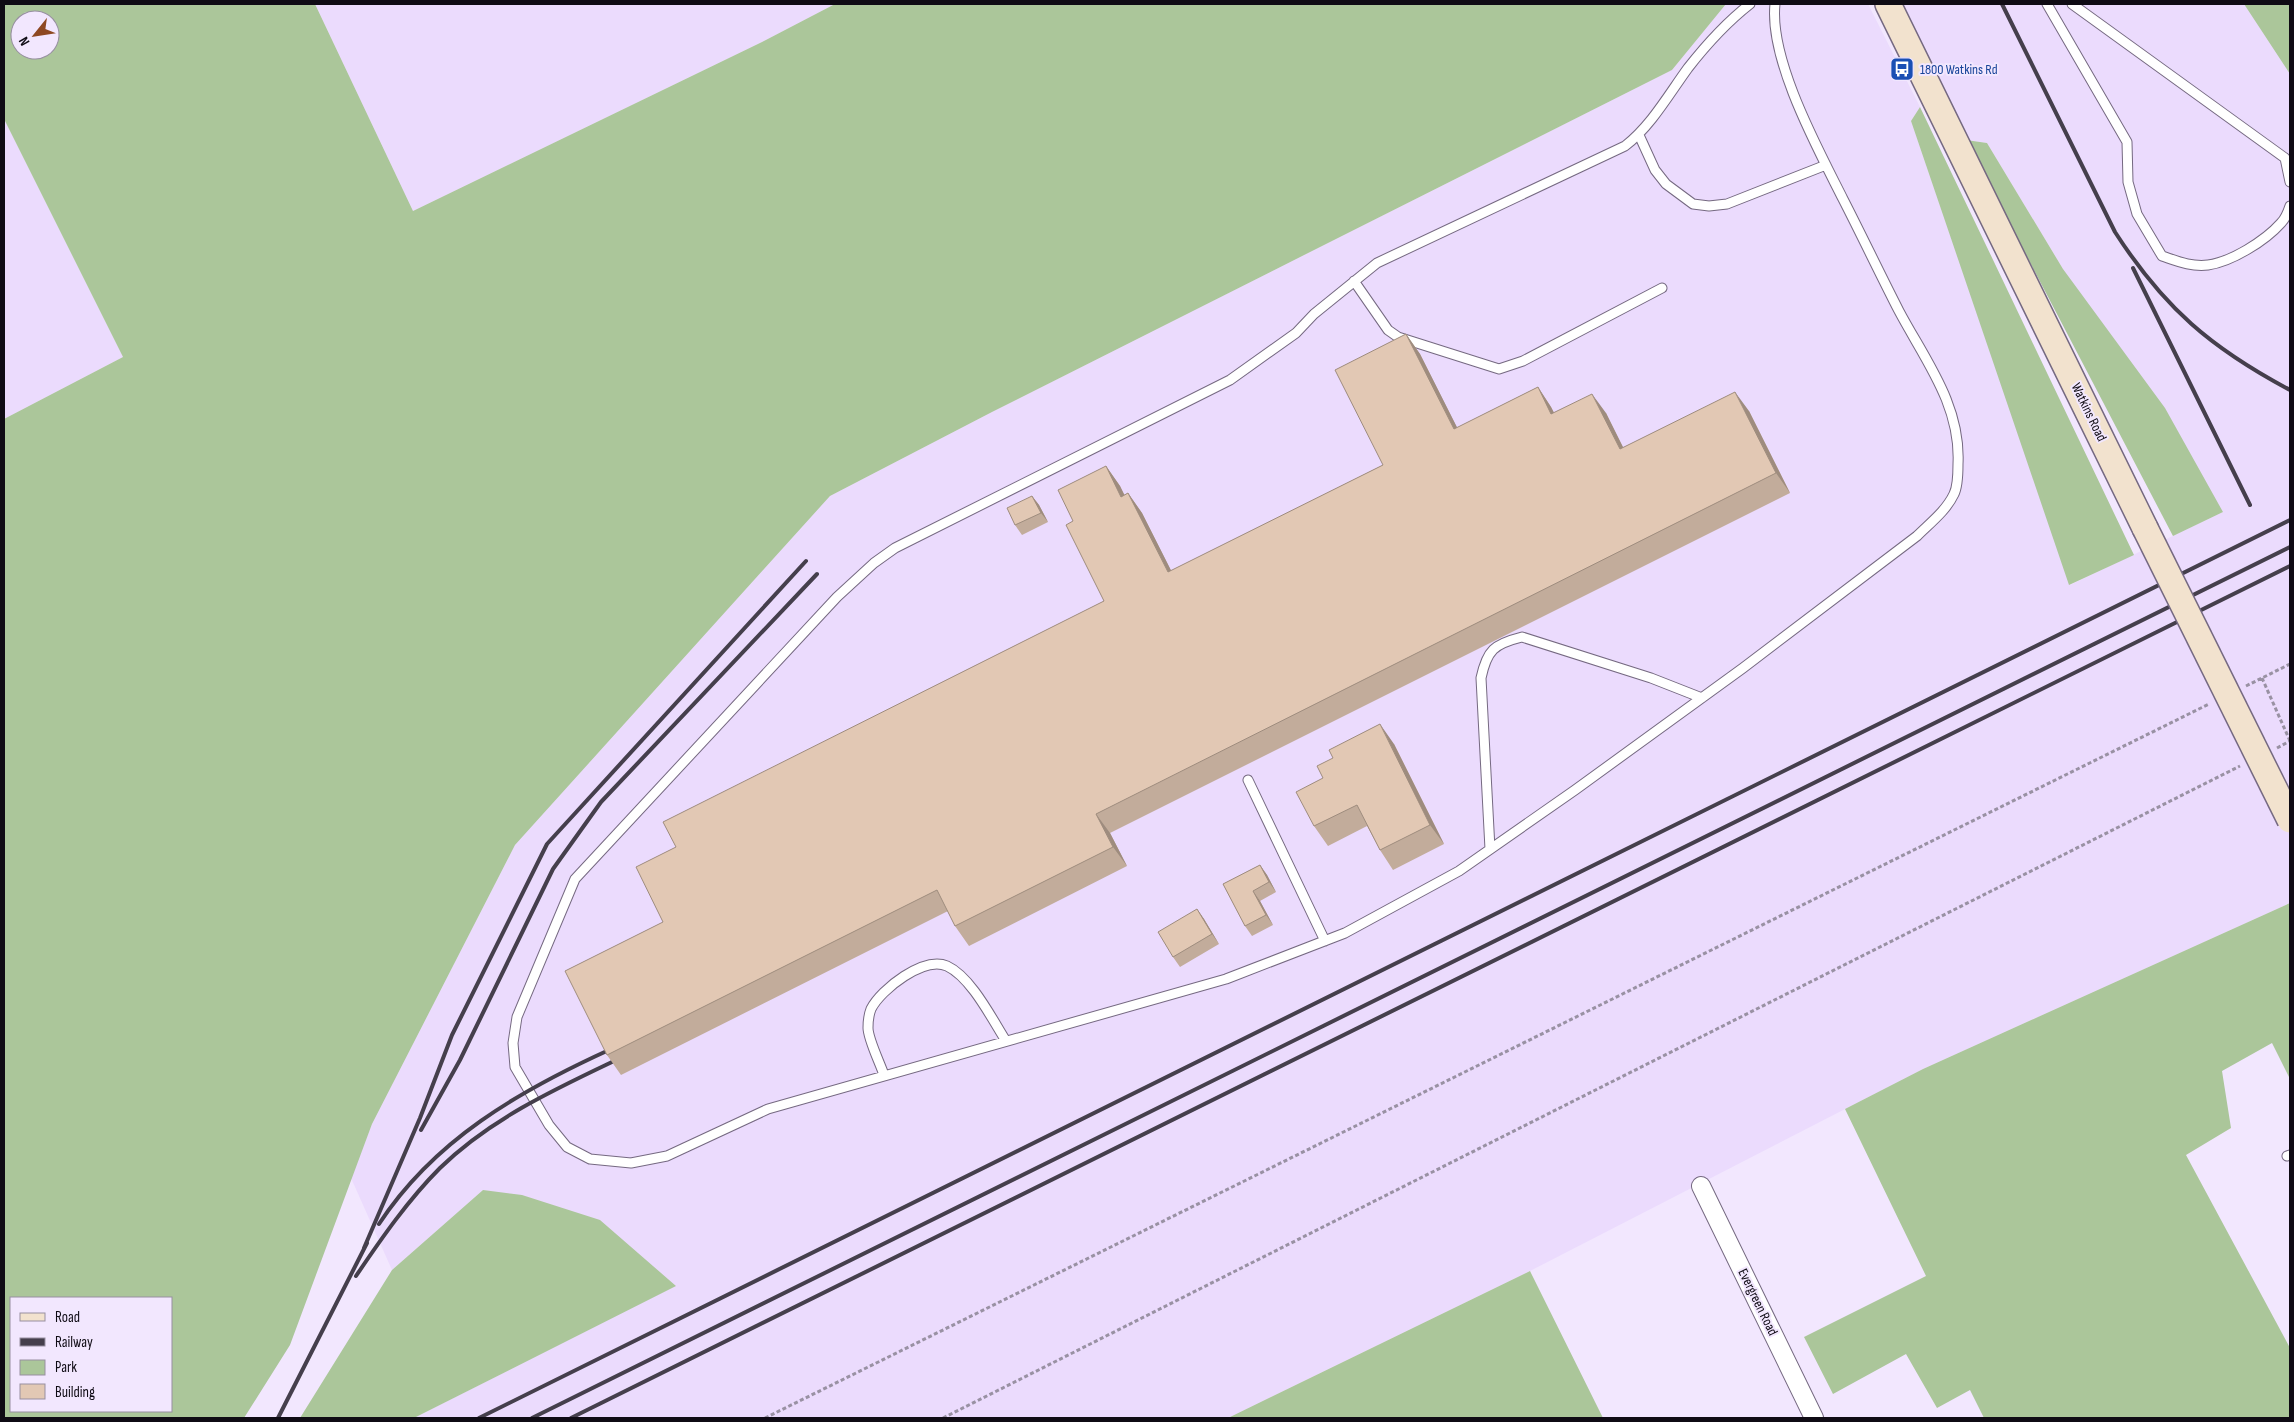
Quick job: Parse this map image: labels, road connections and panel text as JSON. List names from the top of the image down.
{
  "streets": {
    "street": ["Watkins Road", "Evergreen Road"]
  },
  "places": {
    "bus stop": ["1800 Watkins Rd"]
  },
  "legend": [
    "Road",
    "Railway",
    "Park",
    "Building"
  ],
  "north": "bottom left"
}
